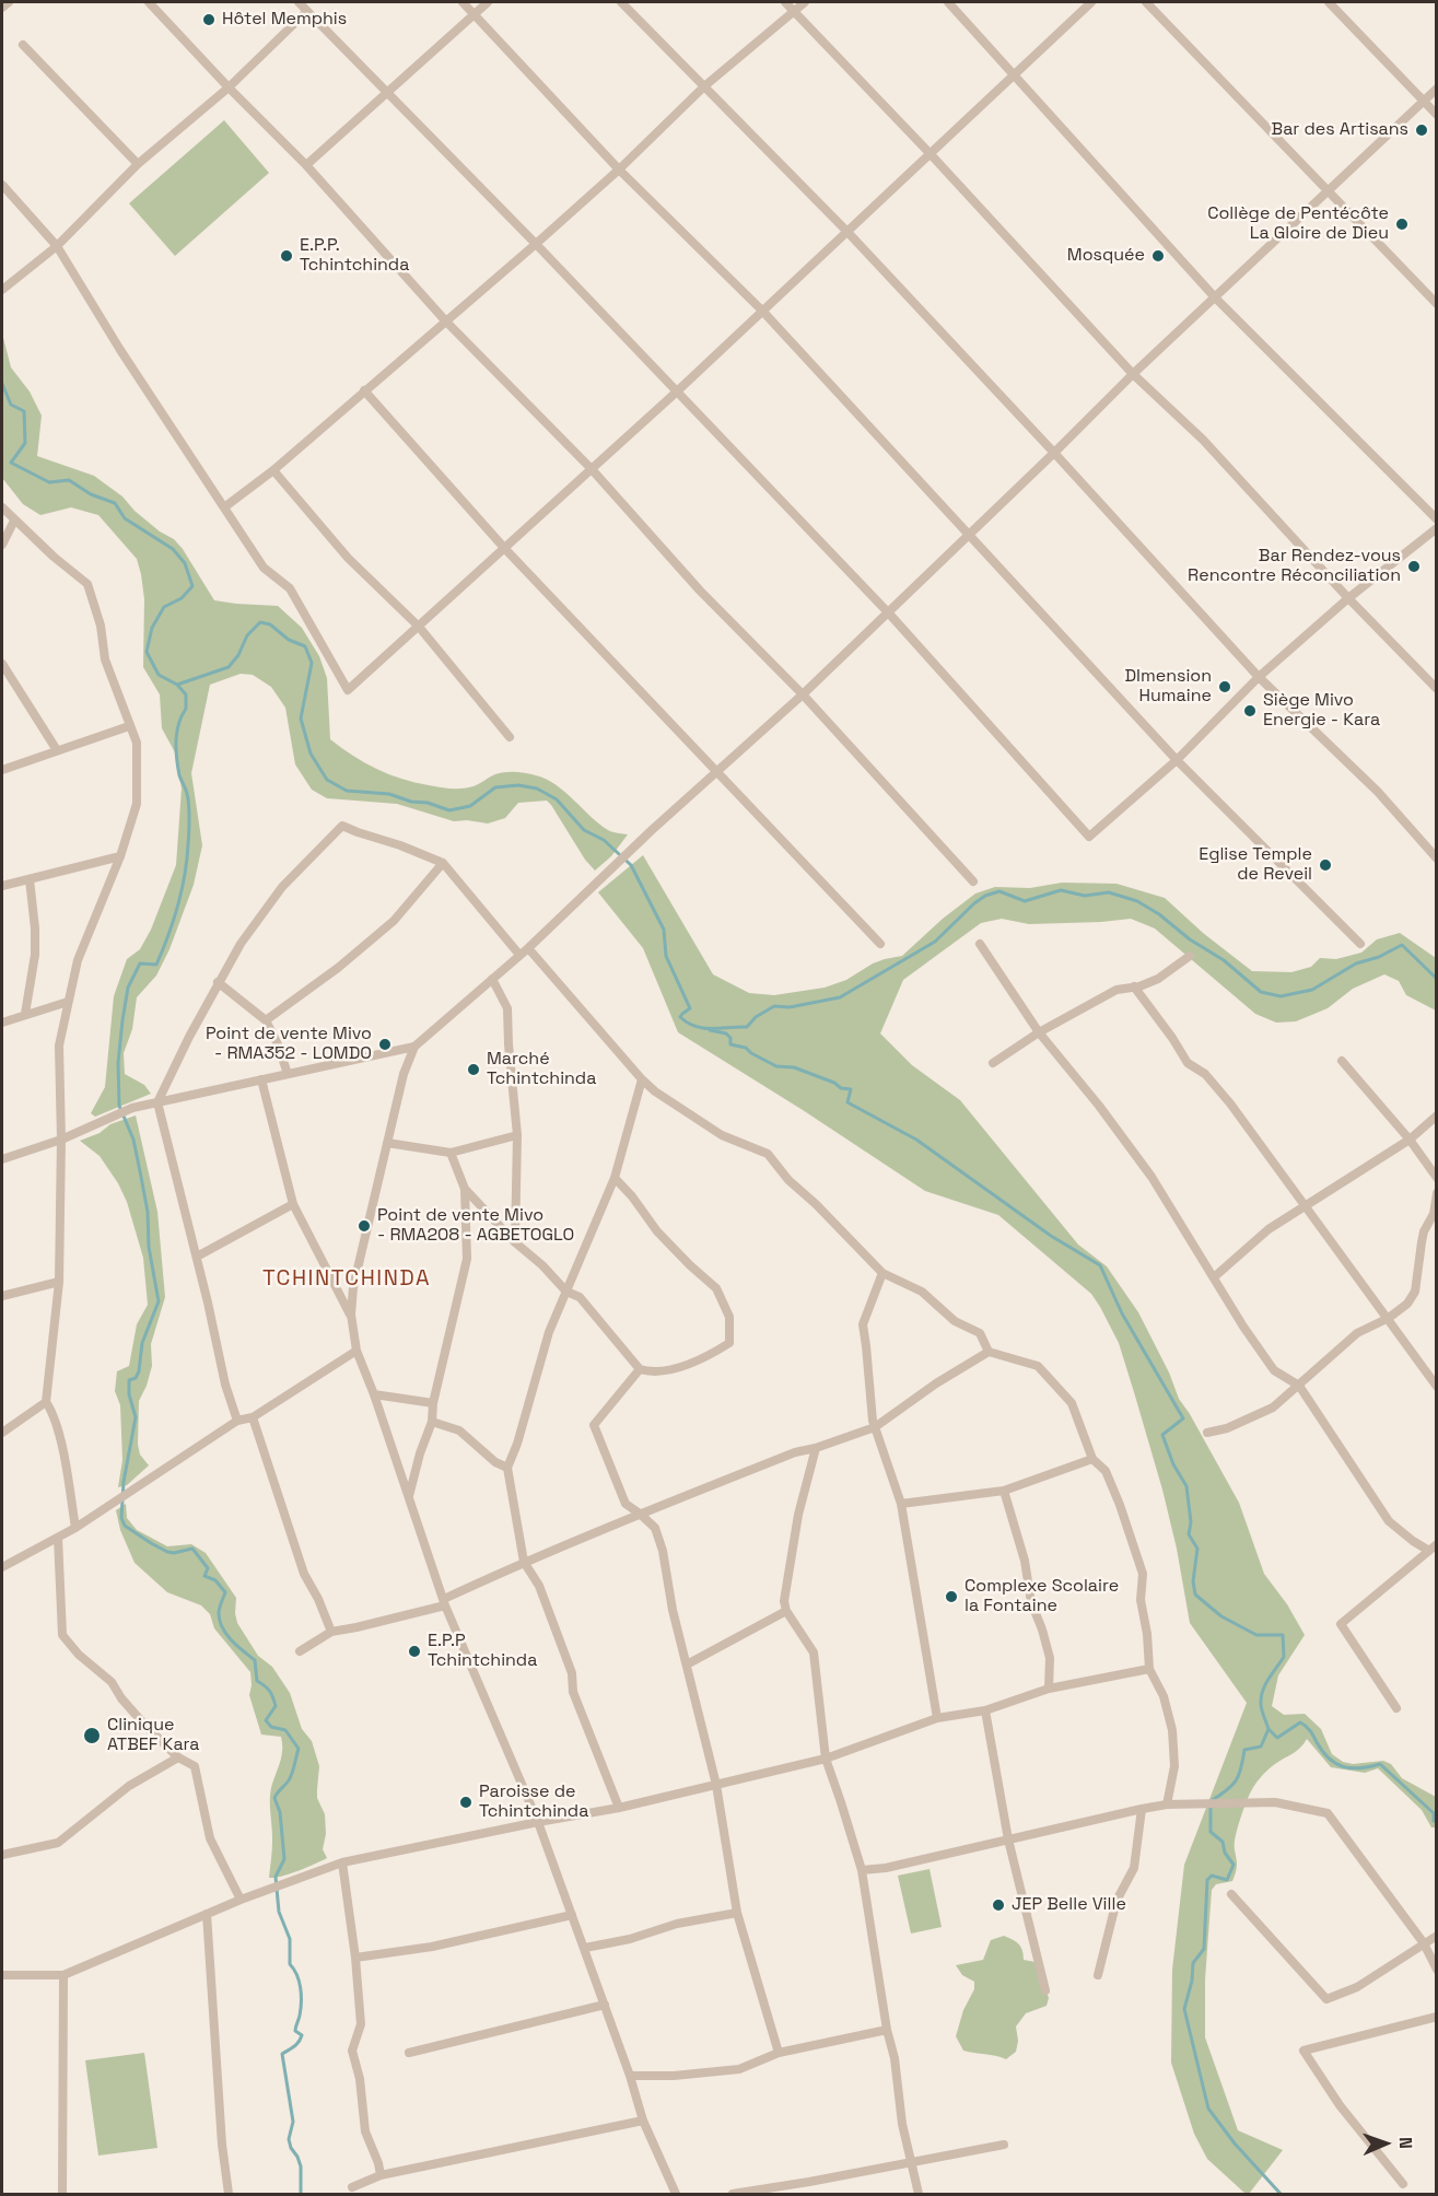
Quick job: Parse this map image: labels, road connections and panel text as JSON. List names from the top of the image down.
{
  "districts": ["TCHINTCHINDA"],
  "places": [
    "Hôtel Memphis",
    "Bar des Artisans",
    "Collège de Pentécôte La Gloire de Dieu",
    "E.P.P. Tchintchinda",
    "Mosquée",
    "Bar Rendez-vous Rencontre Réconciliation",
    "DImension Humaine",
    "Siège Mivo Energie - Kara",
    "Eglise Temple de Reveil",
    "Point de vente Mivo - RMA352 - LOMDO",
    "Marché Tchintchinda",
    "Point de vente Mivo - RMA208 - AGBETOGLO",
    "Complexe Scolaire la Fontaine",
    "E.P.P Tchintchinda",
    "Clinique ATBEF Kara",
    "Paroisse de Tchintchinda",
    "JEP Belle Ville"
  ],
  "north": "right"
}
